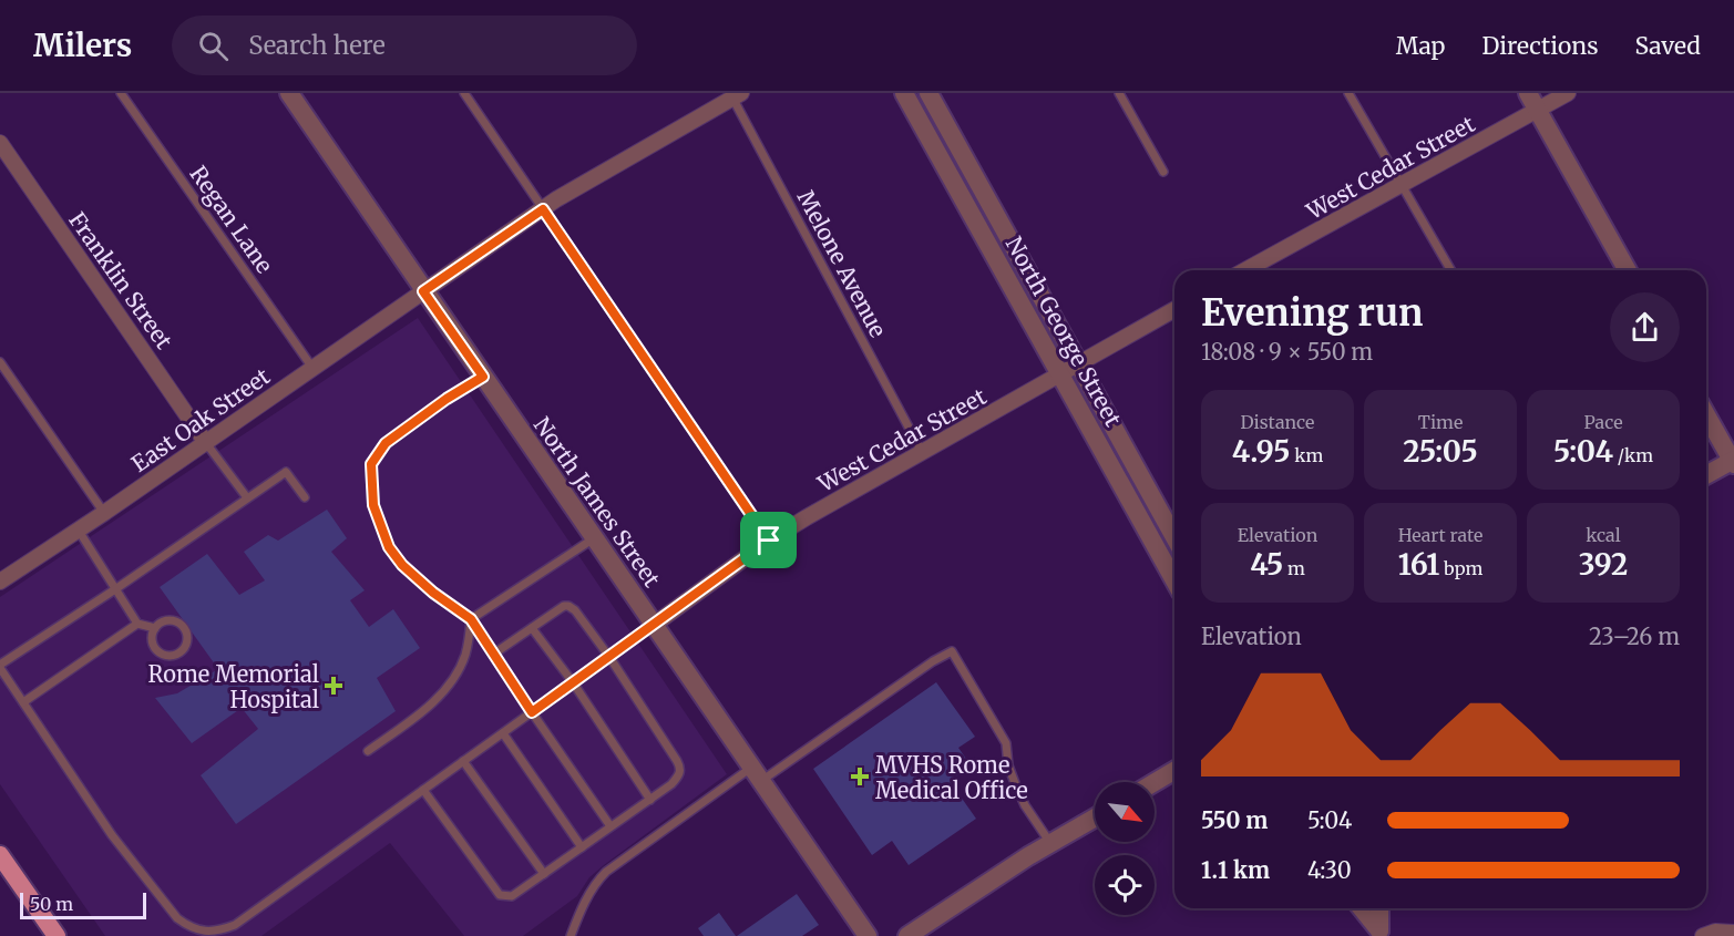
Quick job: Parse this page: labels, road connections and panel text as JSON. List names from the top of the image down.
{
  "streets": {
    "street": [
      "West Cedar Street",
      "Franklin Street",
      "North George Street",
      "East Oak Street",
      "North James Street"
    ],
    "lane": ["Regan Lane", "Melone Avenue"]
  },
  "crossings": [
    ["West Cedar Street", "Melone Avenue"],
    ["West Cedar Street", "North George Street"],
    ["West Cedar Street", "North James Street"],
    ["Regan Lane", "East Oak Street"],
    ["Melone Avenue", "East Oak Street"],
    ["Franklin Street", "East Oak Street"],
    ["East Oak Street", "North James Street"]
  ],
  "places": {
    "health": ["Rome Memorial Hospital", "MVHS Rome Medical Office"]
  },
  "scale_bar": "50 m",
  "north": "bottom right",
  "page": {
    "header": "Milers",
    "search": "Search here",
    "nav": ["Map", "Directions", "Saved"],
    "heading": ["Evening run", "18:08 · 9 × 550 m"],
    "stats": [
      ["Distance", "4.95 km"],
      ["Time", "25:05"],
      ["Pace", "5:04 /km"],
      ["Elevation", "45 m"],
      ["Heart rate", "161 bpm"],
      ["kcal", "392"]
    ],
    "chart": ["Elevation", "23–26 m"],
    "list": [
      {
        "name": "550 m",
        "note": "5:04"
      },
      {
        "name": "1.1 km",
        "note": "4:30"
      }
    ],
    "scale": "50 m"
  }
}
